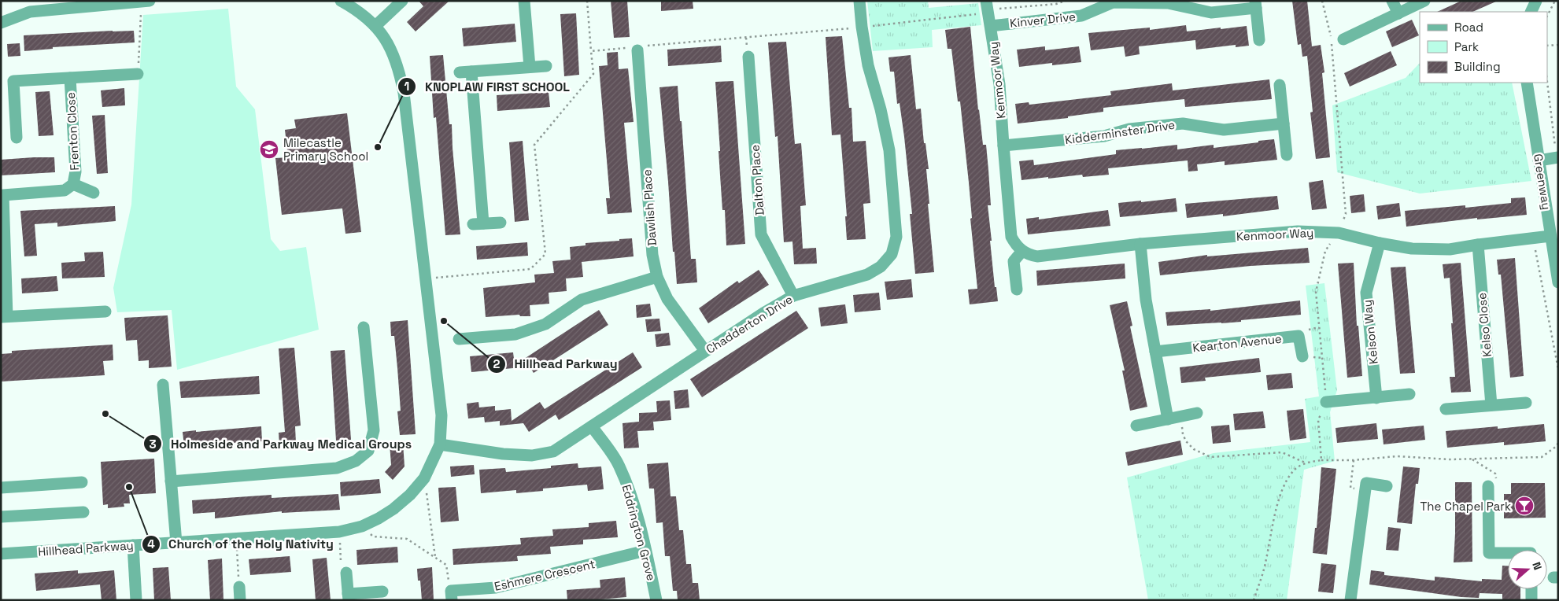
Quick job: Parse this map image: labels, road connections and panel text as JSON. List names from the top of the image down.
{
  "streets": {
    "street": [
      "Kinver Drive",
      "Kenmoor Way",
      "Frenton Close",
      "Kidderminster Drive",
      "Dalton Place",
      "Greenway",
      "Dawlish Place",
      "Chadderton Drive",
      "Kelso Close",
      "Kelson Way",
      "Kearton Avenue",
      "Eddrington Grove",
      "Hillhead Parkway",
      "Eshmere Crescent"
    ]
  },
  "crossings": [
    ["Kinver Drive", "Kenmoor Way"],
    ["Kenmoor Way", "Kidderminster Drive"],
    ["Kenmoor Way", "Greenway"],
    ["Kenmoor Way", "Kelso Close"],
    ["Kenmoor Way", "Kelson Way"],
    ["Dalton Place", "Chadderton Drive"],
    ["Dawlish Place", "Chadderton Drive"],
    ["Chadderton Drive", "Eddrington Grove"],
    ["Chadderton Drive", "Hillhead Parkway"],
    ["Eddrington Grove", "Eshmere Crescent"]
  ],
  "places": {
    "other": [
      "KNOPLAW FIRST SCHOOL",
      "Hillhead Parkway",
      "Holmeside and Parkway Medical Groups",
      "Church of the Holy Nativity"
    ],
    "school or university": ["Milecastle Primary School"],
    "bar": ["The Chapel Park"]
  },
  "legend": ["Road", "Park", "Building"],
  "north": "right"
}
